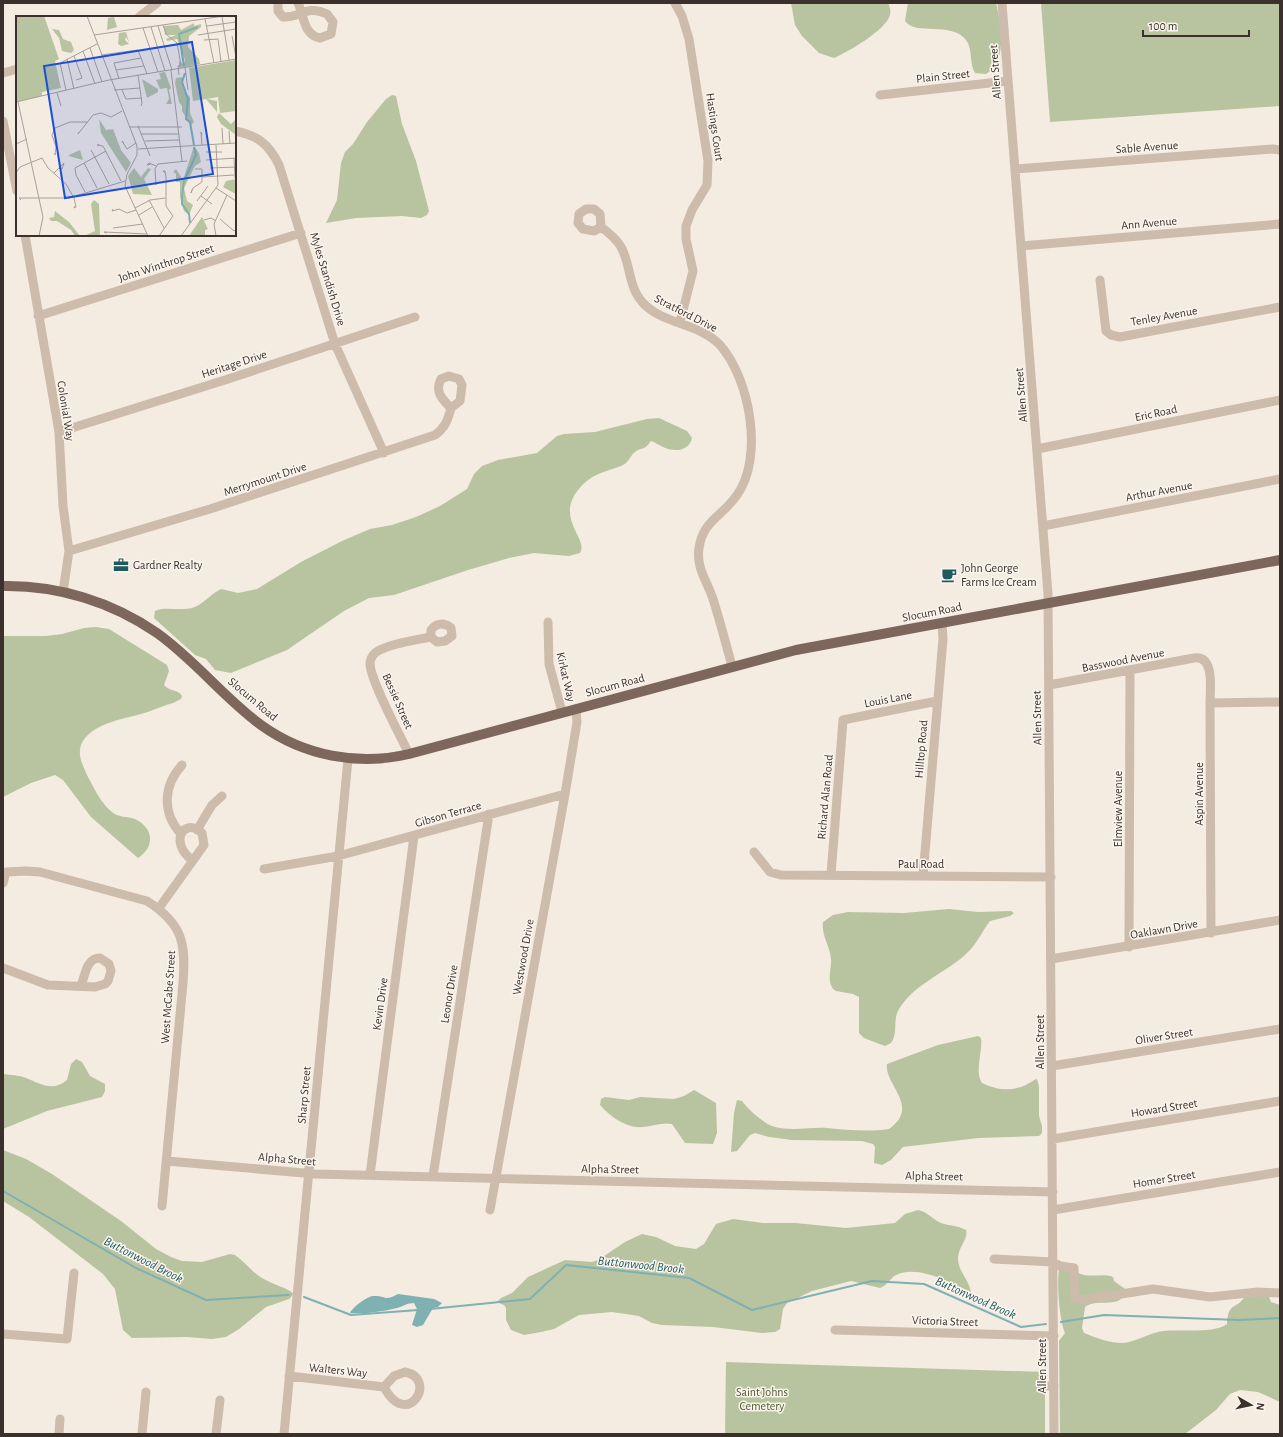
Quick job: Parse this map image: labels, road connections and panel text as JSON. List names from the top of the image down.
{
  "streets": {
    "main road": ["Slocum Road"],
    "street": [
      "Allen Street",
      "Plain Street",
      "Hastings Court",
      "Sable Avenue",
      "Ann Avenue",
      "John Winthrop Street",
      "Myles Standish Drive",
      "Stratford Drive",
      "Tenley Avenue",
      "Heritage Drive",
      "Colonial Way",
      "Eric Road",
      "Merrymount Drive",
      "Arthur Avenue",
      "Basswood Avenue",
      "Kirkat Way",
      "Louis Lane",
      "Bessie Street",
      "Hilltop Road",
      "Aspin Avenue",
      "Richard Alan Road",
      "Elmview Avenue",
      "Gibson Terrace",
      "Paul Road",
      "Oaklawn Drive",
      "Westwood Drive",
      "Leonor Drive",
      "West McCabe Street",
      "Kevin Drive",
      "Oliver Street",
      "Sharp Street",
      "Howard Street",
      "Alpha Street",
      "Homer Street",
      "Victoria Street",
      "Walters Way"
    ]
  },
  "crossings": [
    ["Allen Street", "Plain Street"],
    ["Allen Street", "Sable Avenue"],
    ["Allen Street", "Ann Avenue"],
    ["Allen Street", "Eric Road"],
    ["Allen Street", "Arthur Avenue"],
    ["Allen Street", "Slocum Road"],
    ["Allen Street", "Basswood Avenue"],
    ["Allen Street", "Paul Road"],
    ["Allen Street", "Oaklawn Drive"],
    ["Allen Street", "Oliver Street"],
    ["Allen Street", "Howard Street"],
    ["Allen Street", "Alpha Street"],
    ["Allen Street", "Homer Street"],
    ["Allen Street", "Victoria Street"],
    ["Hastings Court", "Stratford Drive"],
    ["John Winthrop Street", "Myles Standish Drive"],
    ["John Winthrop Street", "Colonial Way"],
    ["Myles Standish Drive", "Heritage Drive"],
    ["Myles Standish Drive", "Merrymount Drive"],
    ["Stratford Drive", "Slocum Road"],
    ["Heritage Drive", "Colonial Way"],
    ["Colonial Way", "Merrymount Drive"],
    ["Colonial Way", "Slocum Road"],
    ["Slocum Road", "Kirkat Way"],
    ["Slocum Road", "Bessie Street"],
    ["Slocum Road", "Hilltop Road"],
    ["Slocum Road", "Westwood Drive"],
    ["Slocum Road", "Sharp Street"],
    ["Basswood Avenue", "Aspin Avenue"],
    ["Basswood Avenue", "Elmview Avenue"],
    ["Louis Lane", "Hilltop Road"],
    ["Louis Lane", "Richard Alan Road"],
    ["Hilltop Road", "Paul Road"],
    ["Aspin Avenue", "Oaklawn Drive"],
    ["Richard Alan Road", "Paul Road"],
    ["Elmview Avenue", "Oaklawn Drive"],
    ["Gibson Terrace", "Westwood Drive"],
    ["Gibson Terrace", "Leonor Drive"],
    ["Gibson Terrace", "Kevin Drive"],
    ["Gibson Terrace", "Sharp Street"],
    ["Westwood Drive", "Alpha Street"],
    ["Leonor Drive", "Alpha Street"],
    ["West McCabe Street", "Alpha Street"],
    ["Kevin Drive", "Alpha Street"],
    ["Sharp Street", "Alpha Street"],
    ["Sharp Street", "Walters Way"]
  ],
  "water": ["Buttonwood Brook"],
  "parks": ["Saint Johns Cemetery"],
  "places": {
    "office": ["Gardner Realty"],
    "cafe": ["John George Farms Ice Cream"]
  },
  "scale_bar": "100 m",
  "north": "right"
}
